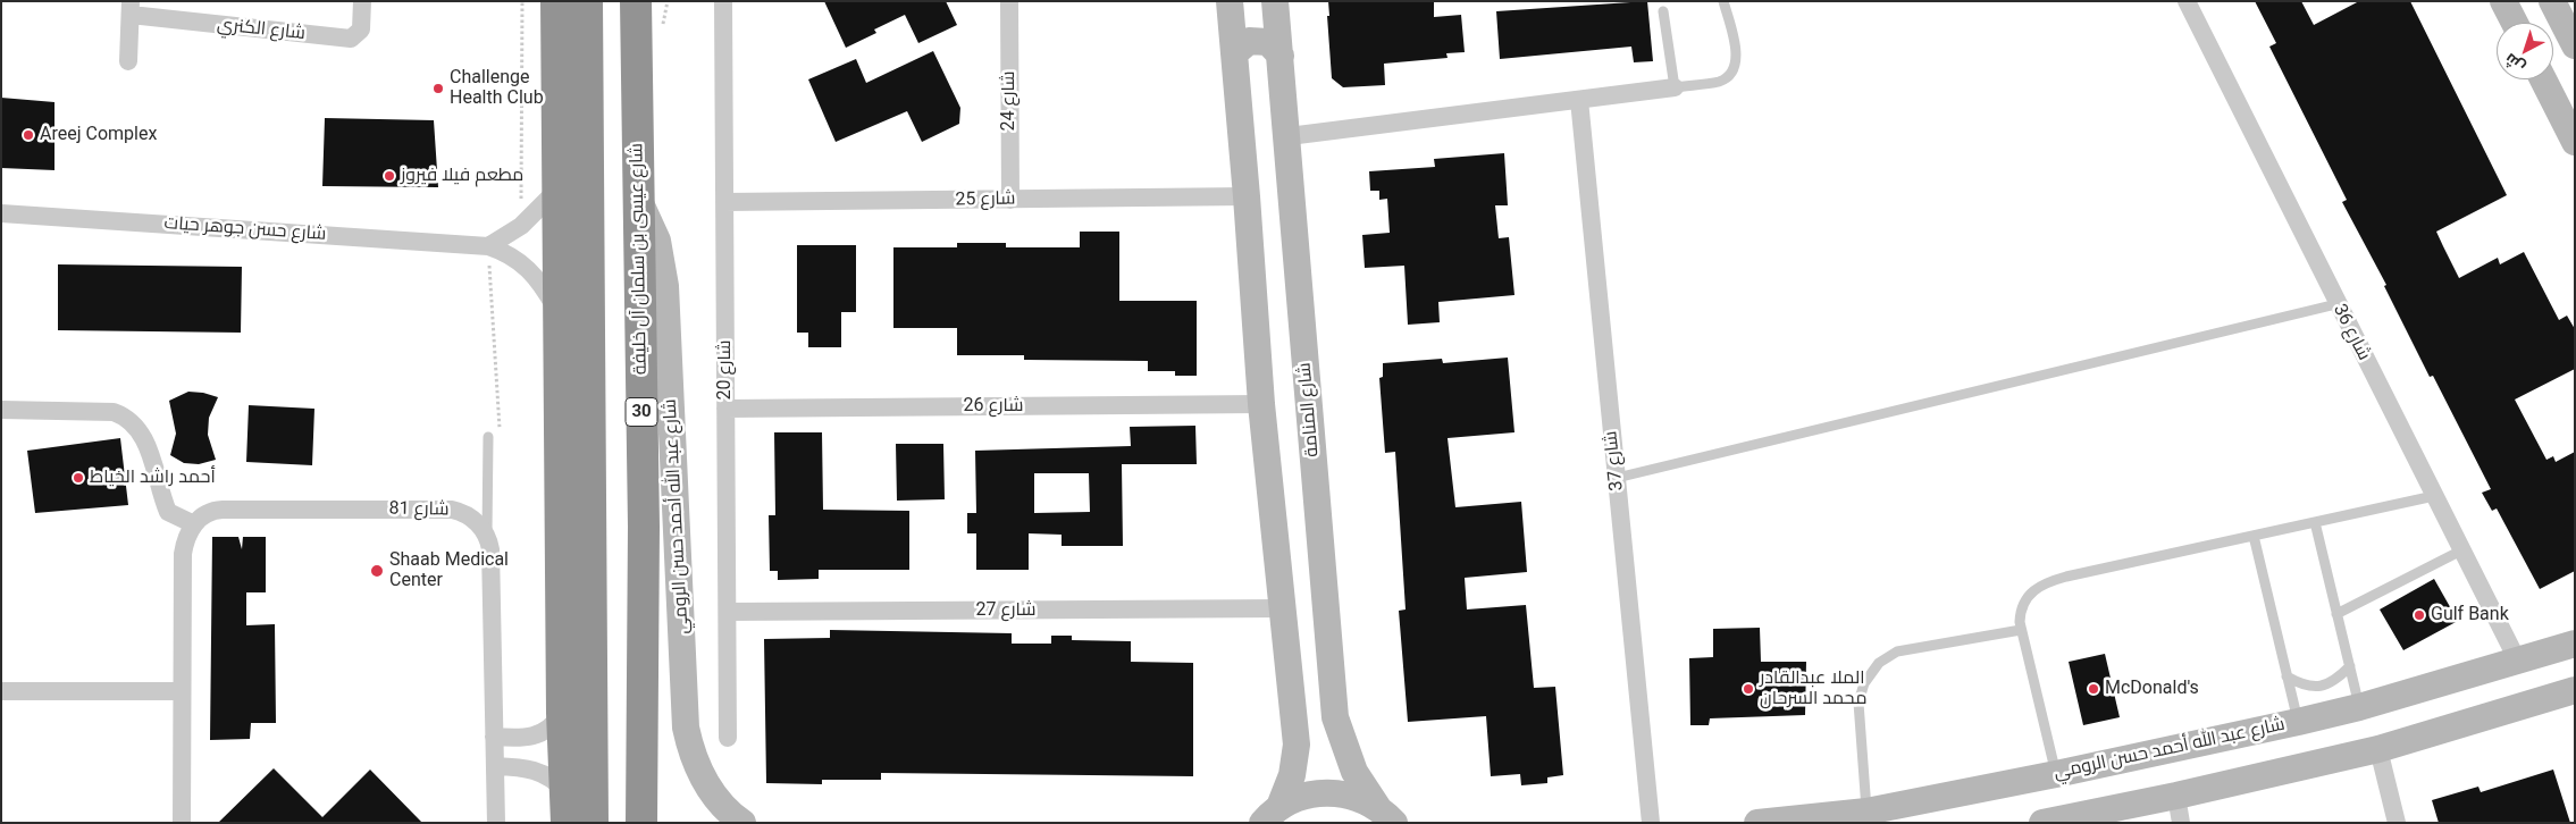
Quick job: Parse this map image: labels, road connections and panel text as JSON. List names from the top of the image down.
{
  "streets": {
    "highway": ["شارع عيسى بن سلمان آل خليفة", "30"],
    "street": [
      "شارع الكنري",
      "شارع 24",
      "شارع 25",
      "شارع حسن جوهر حيات",
      "شارع 36",
      "شارع 20",
      "شارع 26",
      "شارع المنامة",
      "شارع 37",
      "شارع 81",
      "شارع عبد الله أحمد حسن الرومي",
      "شارع 27"
    ]
  },
  "crossings": [
    ["شارع 24", "شارع 25"],
    ["شارع 25", "شارع 20"],
    ["شارع عيسى بن سلمان آل خليفة", "شارع عبد الله أحمد حسن الرومي"],
    ["شارع 36", "شارع عبد الله أحمد حسن الرومي"],
    ["شارع 20", "شارع 26"],
    ["شارع 20", "شارع 27"]
  ],
  "places": [
    "Challenge Health Club",
    "Areej Complex",
    "مطعم فيلا فيروز",
    "أحمد راشد الخياط",
    "Shaab Medical Center",
    "Gulf Bank",
    "الملا عبدالقادر محمد السرحان",
    "McDonald's"
  ],
  "north": "bottom left"
}
